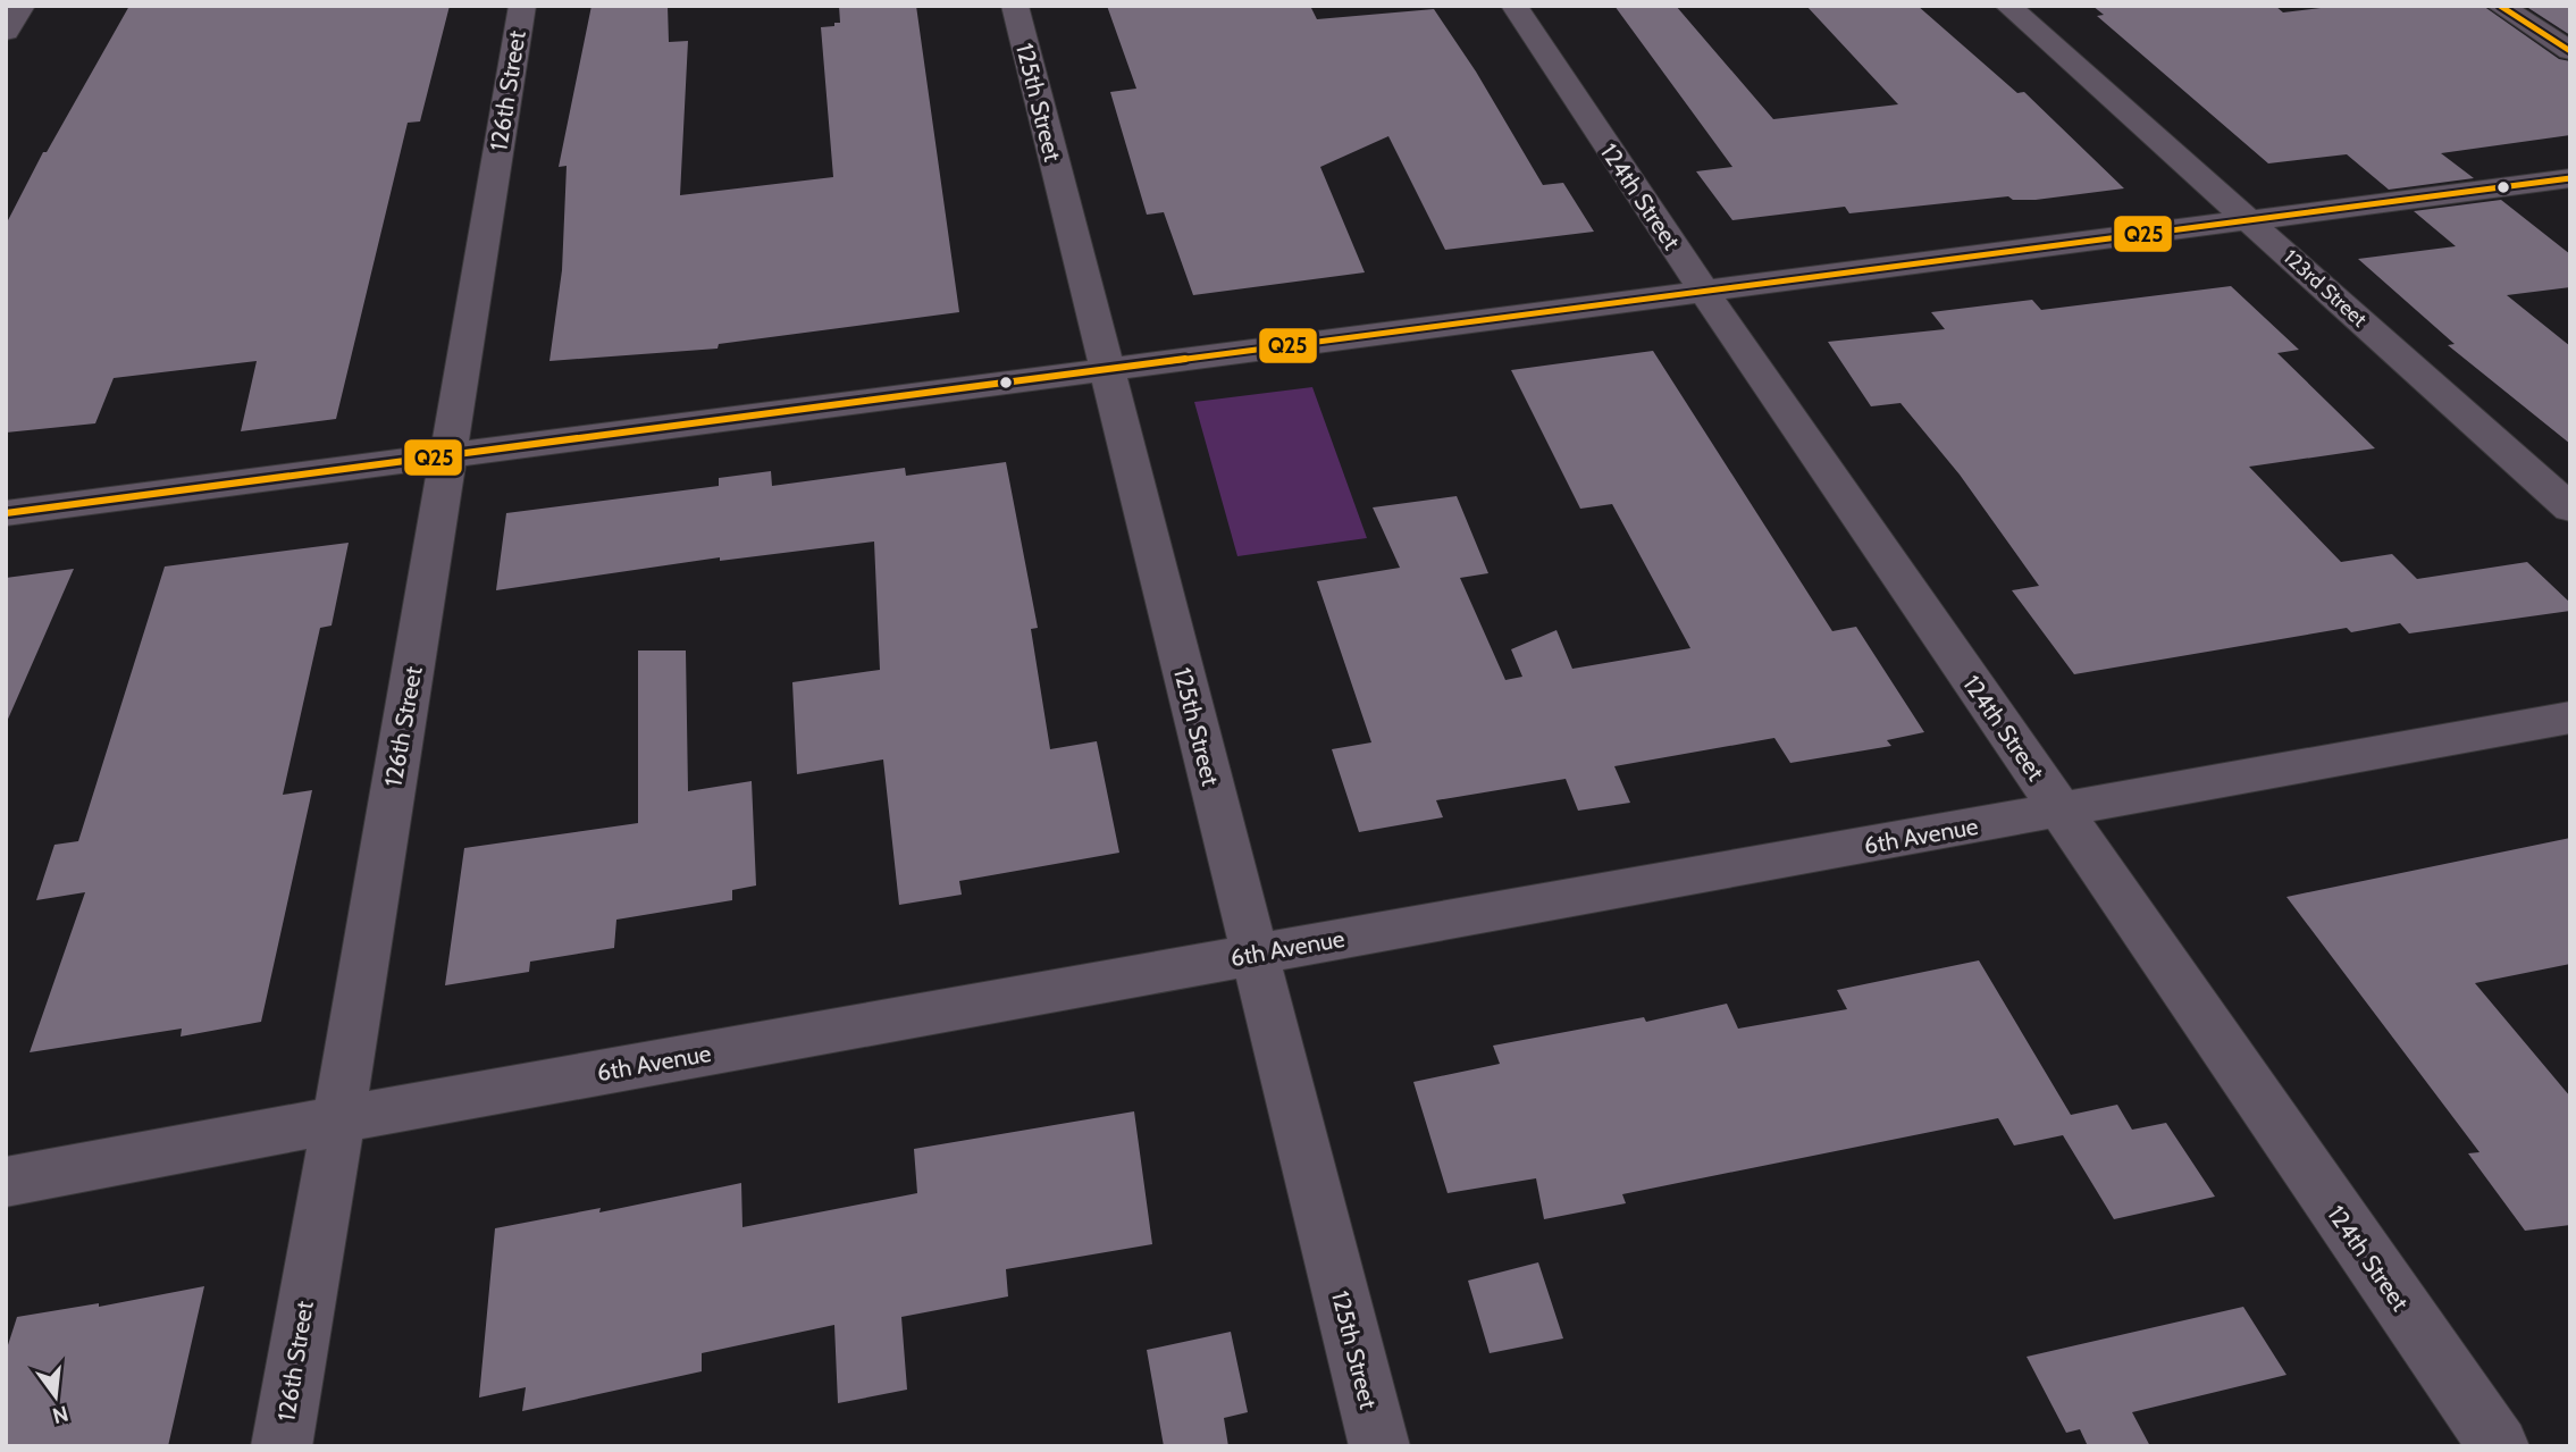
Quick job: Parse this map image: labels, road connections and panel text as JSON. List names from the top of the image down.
{
  "streets": {
    "street": [
      "126th Street",
      "125th Street",
      "124th Street",
      "123rd Street",
      "6th Avenue"
    ]
  },
  "crossings": [
    ["126th Street", "6th Avenue"],
    ["125th Street", "6th Avenue"],
    ["124th Street", "6th Avenue"]
  ],
  "lines": ["transit line Q25"],
  "north": "bottom"
}
